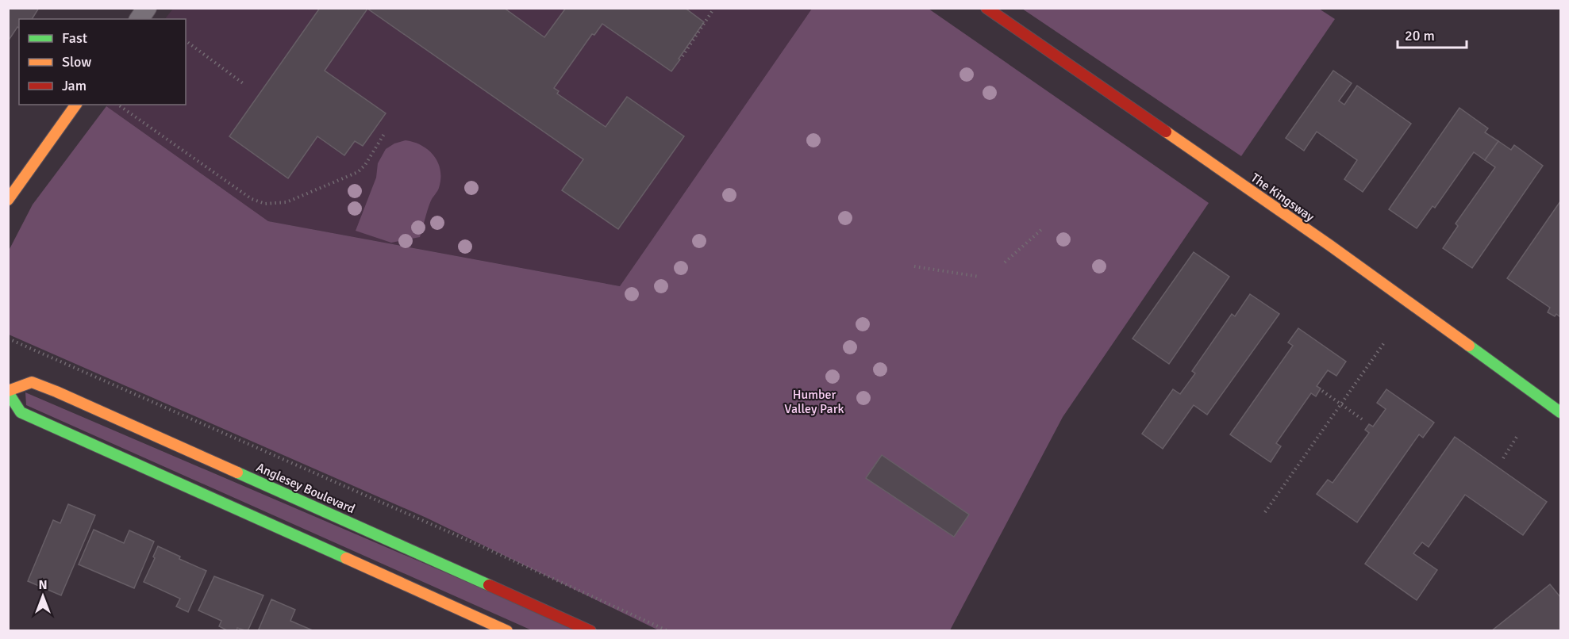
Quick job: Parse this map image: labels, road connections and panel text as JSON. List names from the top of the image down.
{
  "streets": {
    "street": ["The Kingsway", "Anglesey Boulevard"]
  },
  "parks": ["Humber Valley Park"],
  "legend": ["Fast", "Slow", "Jam"],
  "scale_bar": "20 m",
  "north": "top"
}
